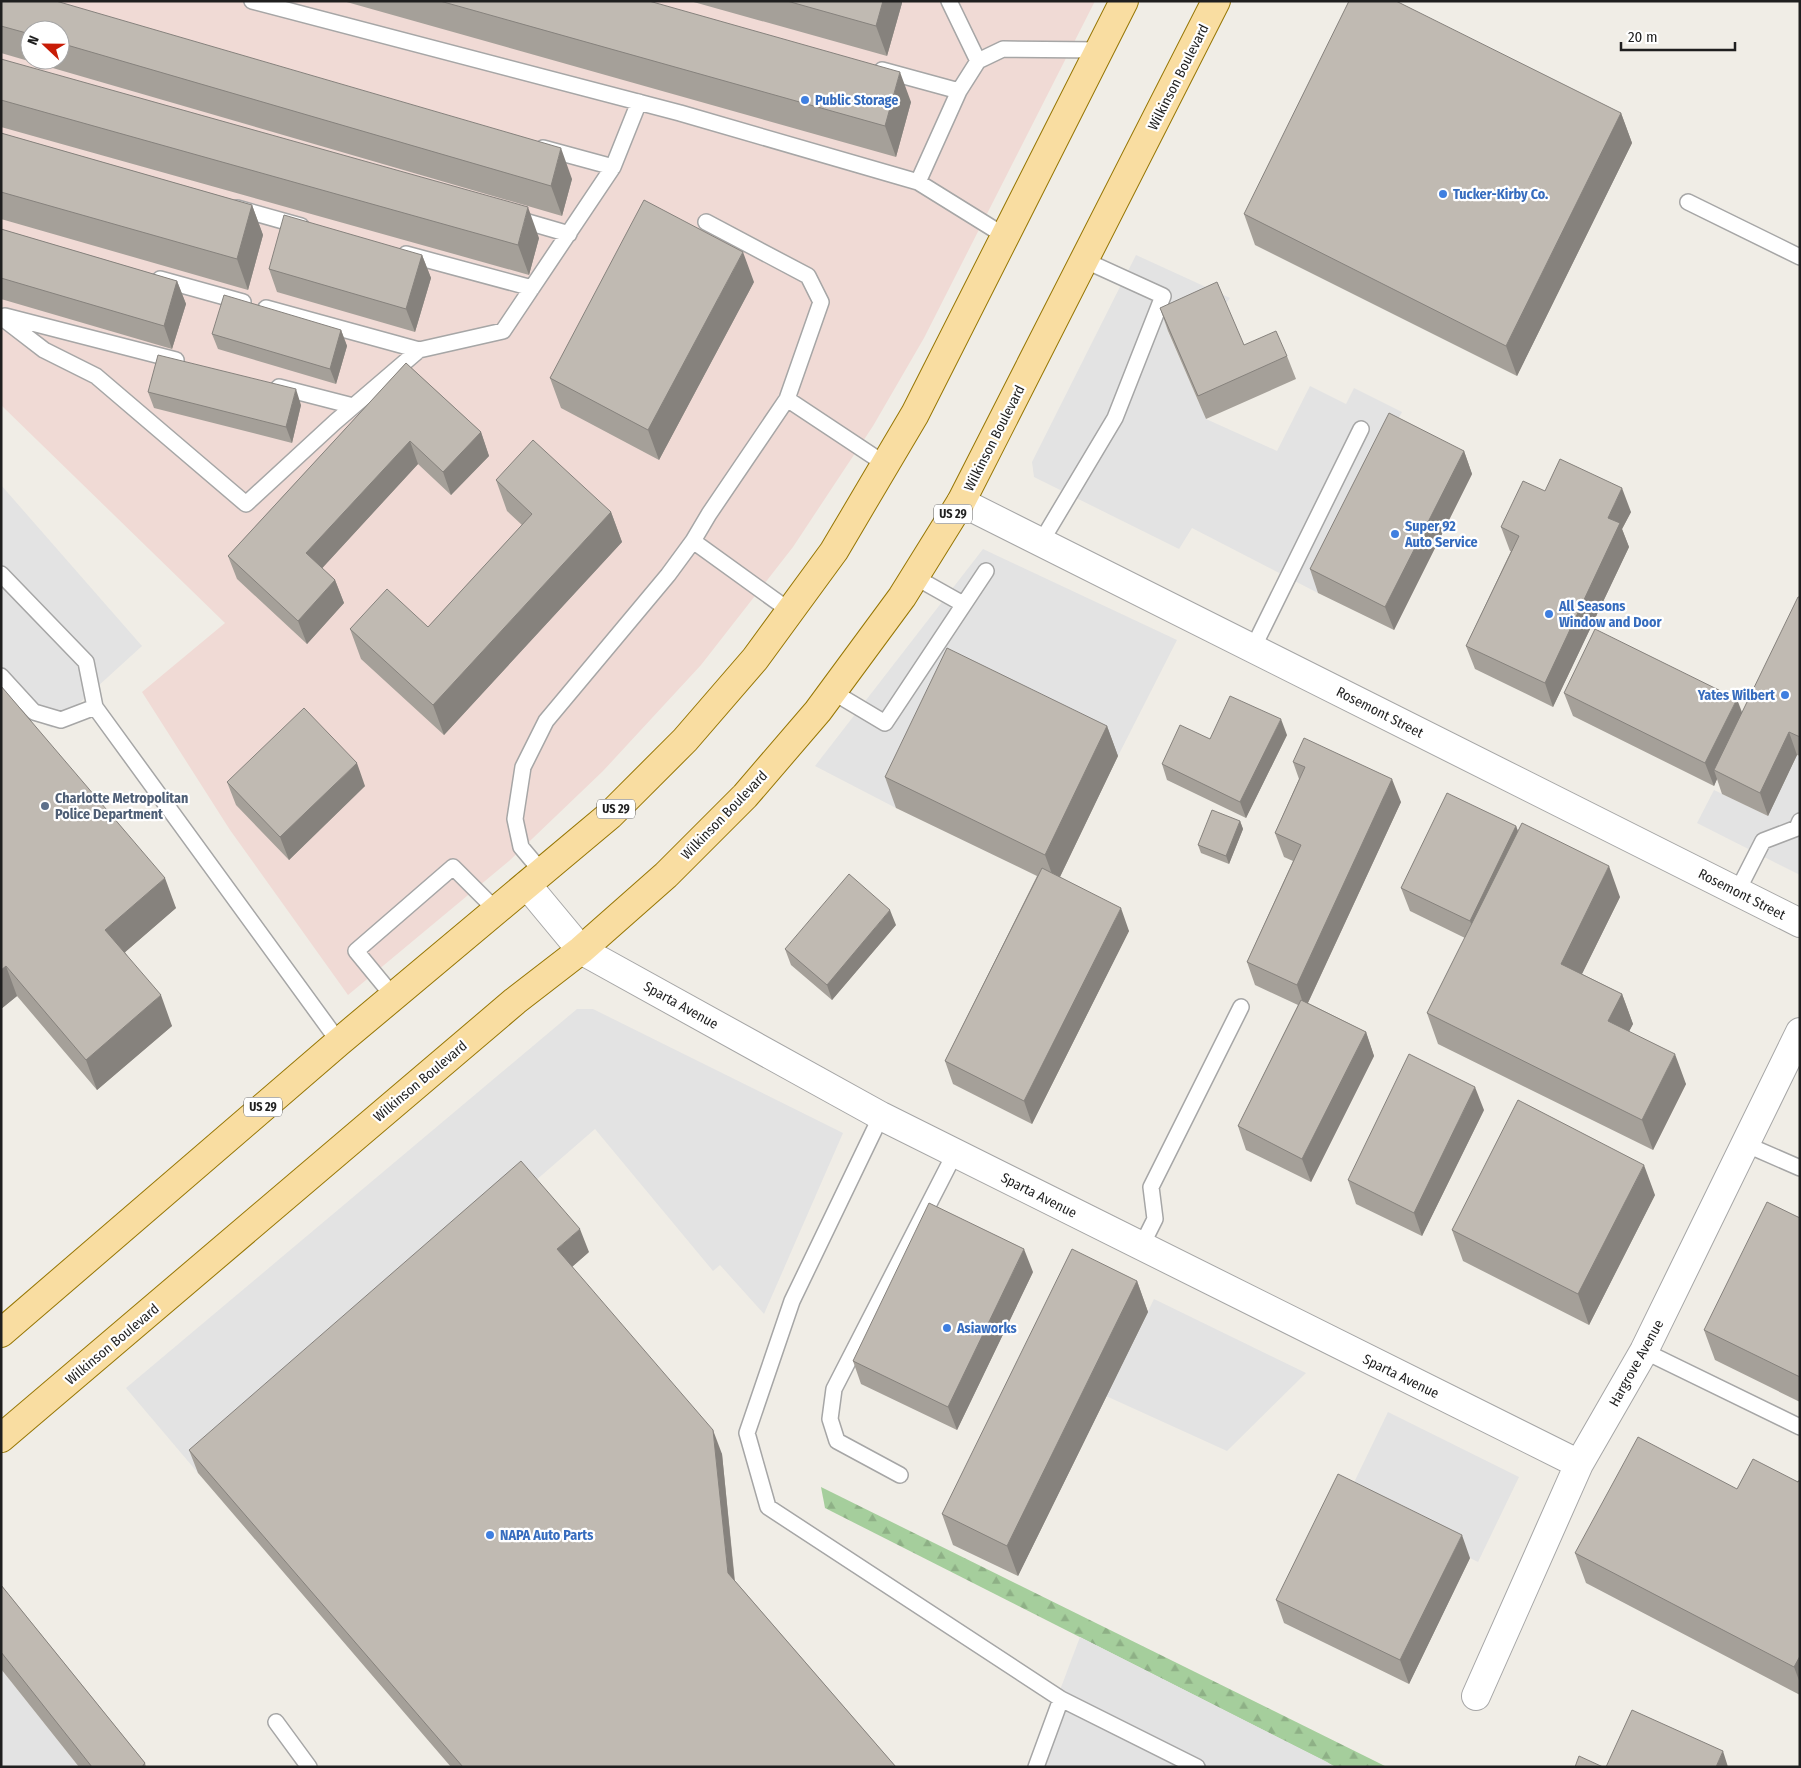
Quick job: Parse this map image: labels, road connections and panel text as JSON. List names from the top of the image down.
{
  "streets": {
    "main road": ["Wilkinson Boulevard", "US 29"],
    "street": ["Rosemont Street", "Sparta Avenue", "Hargrove Avenue"]
  },
  "crossings": [
    ["Wilkinson Boulevard", "Rosemont Street"],
    ["Wilkinson Boulevard", "Sparta Avenue"],
    ["US 29", "Sparta Avenue"],
    ["Sparta Avenue", "Hargrove Avenue"]
  ],
  "places": [
    "Public Storage",
    "Tucker-Kirby Co.",
    "Super 92 Auto Service",
    "All Seasons Window and Door",
    "Yates Wilbert",
    "Charlotte Metropolitan Police Department",
    "Asiaworks",
    "NAPA Auto Parts"
  ],
  "scale_bar": "20 m",
  "north": "left"
}
